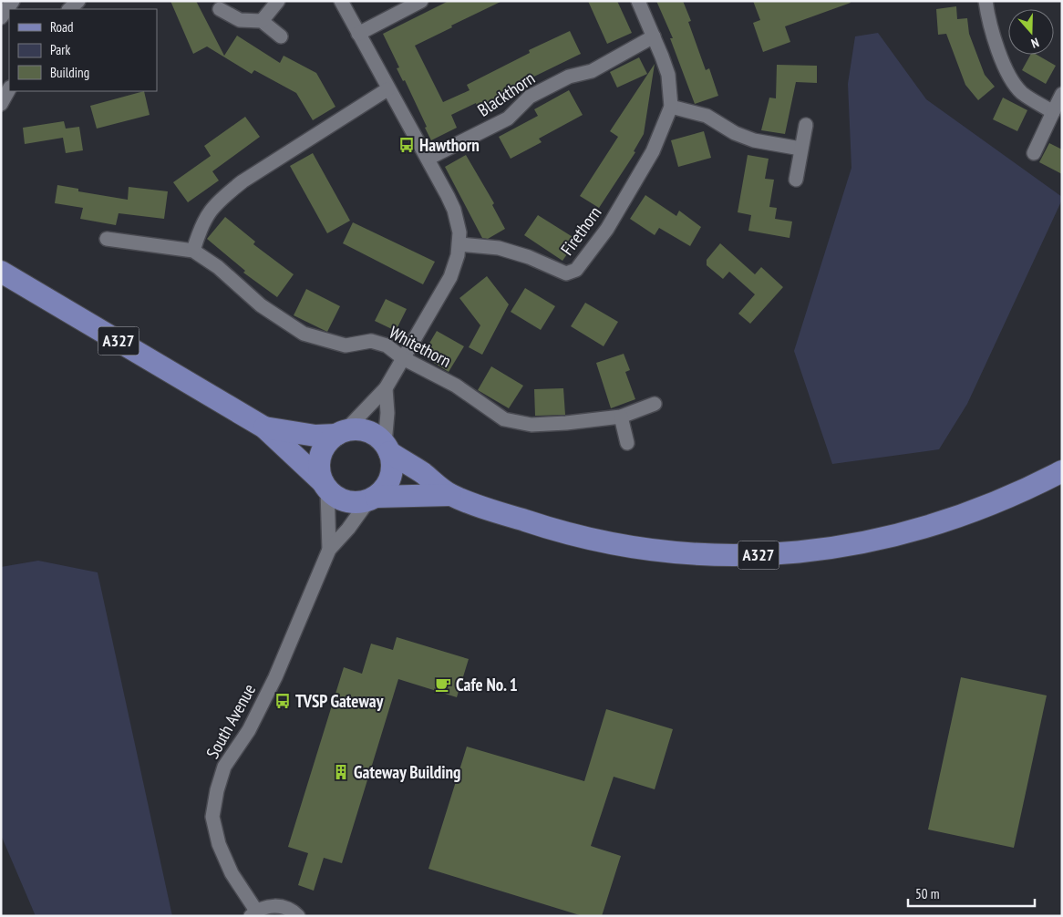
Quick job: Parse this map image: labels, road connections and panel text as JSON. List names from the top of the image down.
{
  "streets": {
    "main road": ["A327"],
    "street": [
      "Blackthorn",
      "Firethorn",
      "Whitethorn",
      "South Avenue"
    ]
  },
  "crossings": [
    ["Blackthorn", "Firethorn"],
    ["A327", "South Avenue"]
  ],
  "places": {
    "bus stop": ["Hawthorn", "TVSP Gateway"],
    "cafe": ["Cafe No. 1"],
    "building": ["Gateway Building"]
  },
  "legend": ["Road", "Park", "Building"],
  "scale_bar": "50 m",
  "north": "bottom"
}
